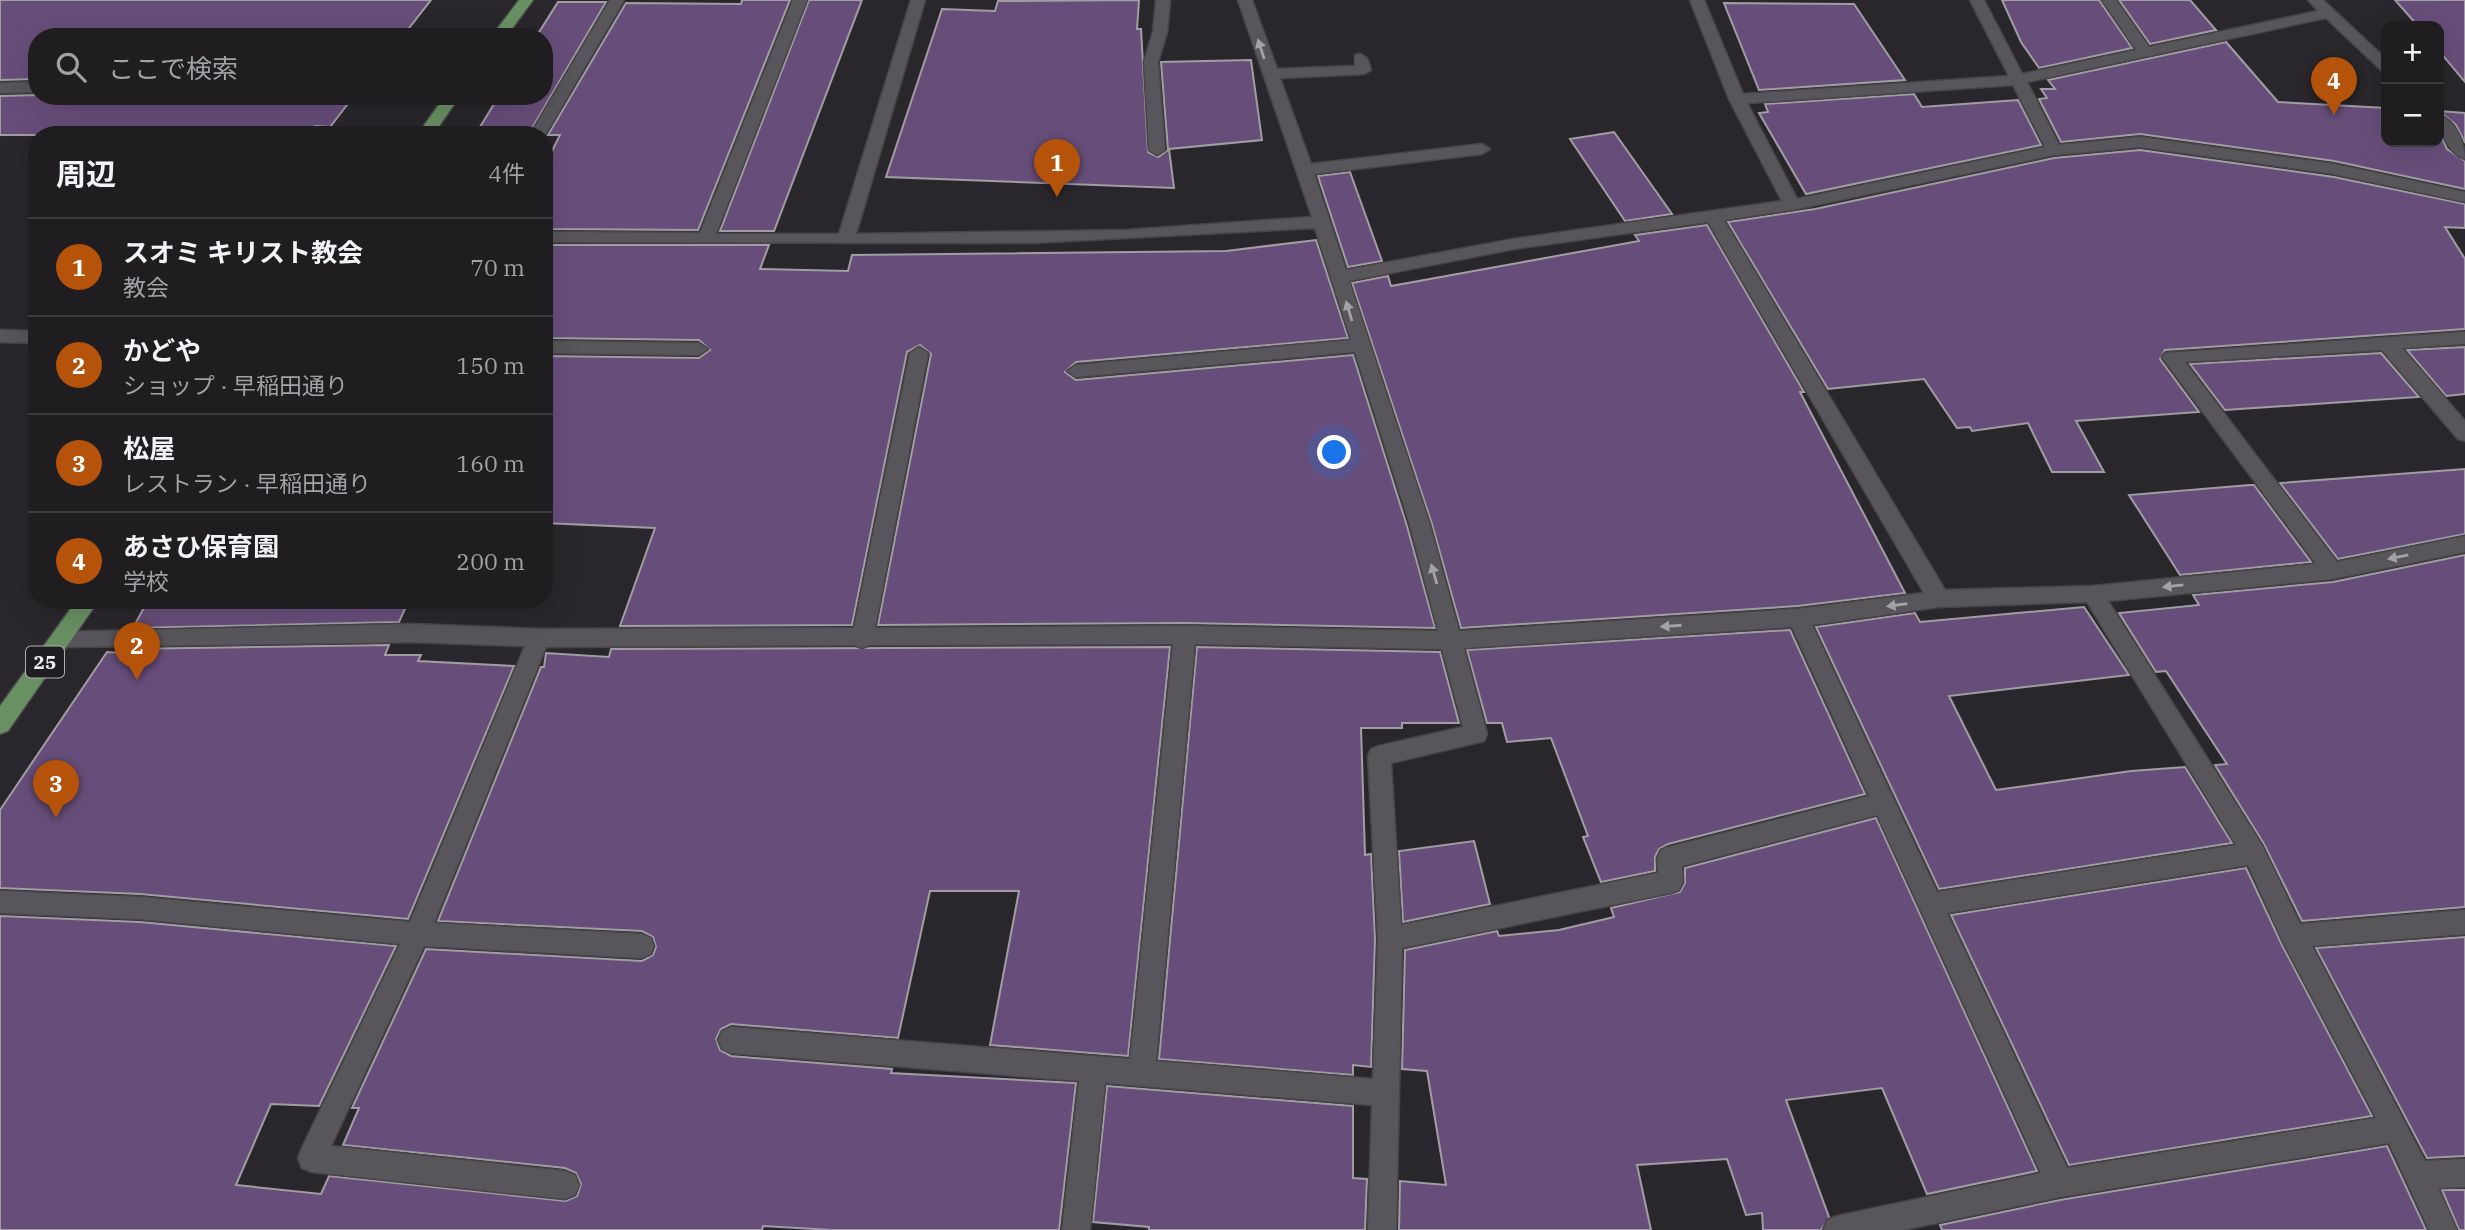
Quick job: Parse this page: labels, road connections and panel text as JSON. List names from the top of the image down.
{
  "streets": {
    "main road": ["25"]
  },
  "page": {
    "map_buttons": ["+", "−"],
    "search": "ここで検索",
    "pins": [
      "4",
      "1",
      "2",
      "3"
    ],
    "heading": ["周辺", "4件"],
    "list": [
      {
        "mark": "1",
        "name": "スオミ キリスト教会",
        "note": "教会",
        "value": "70 m"
      },
      {
        "mark": "2",
        "name": "かどや",
        "note": "ショップ · 早稲田通り",
        "value": "150 m"
      },
      {
        "mark": "3",
        "name": "松屋",
        "note": "レストラン · 早稲田通り",
        "value": "160 m"
      },
      {
        "mark": "4",
        "name": "あさひ保育園",
        "note": "学校",
        "value": "200 m"
      }
    ]
  }
}
